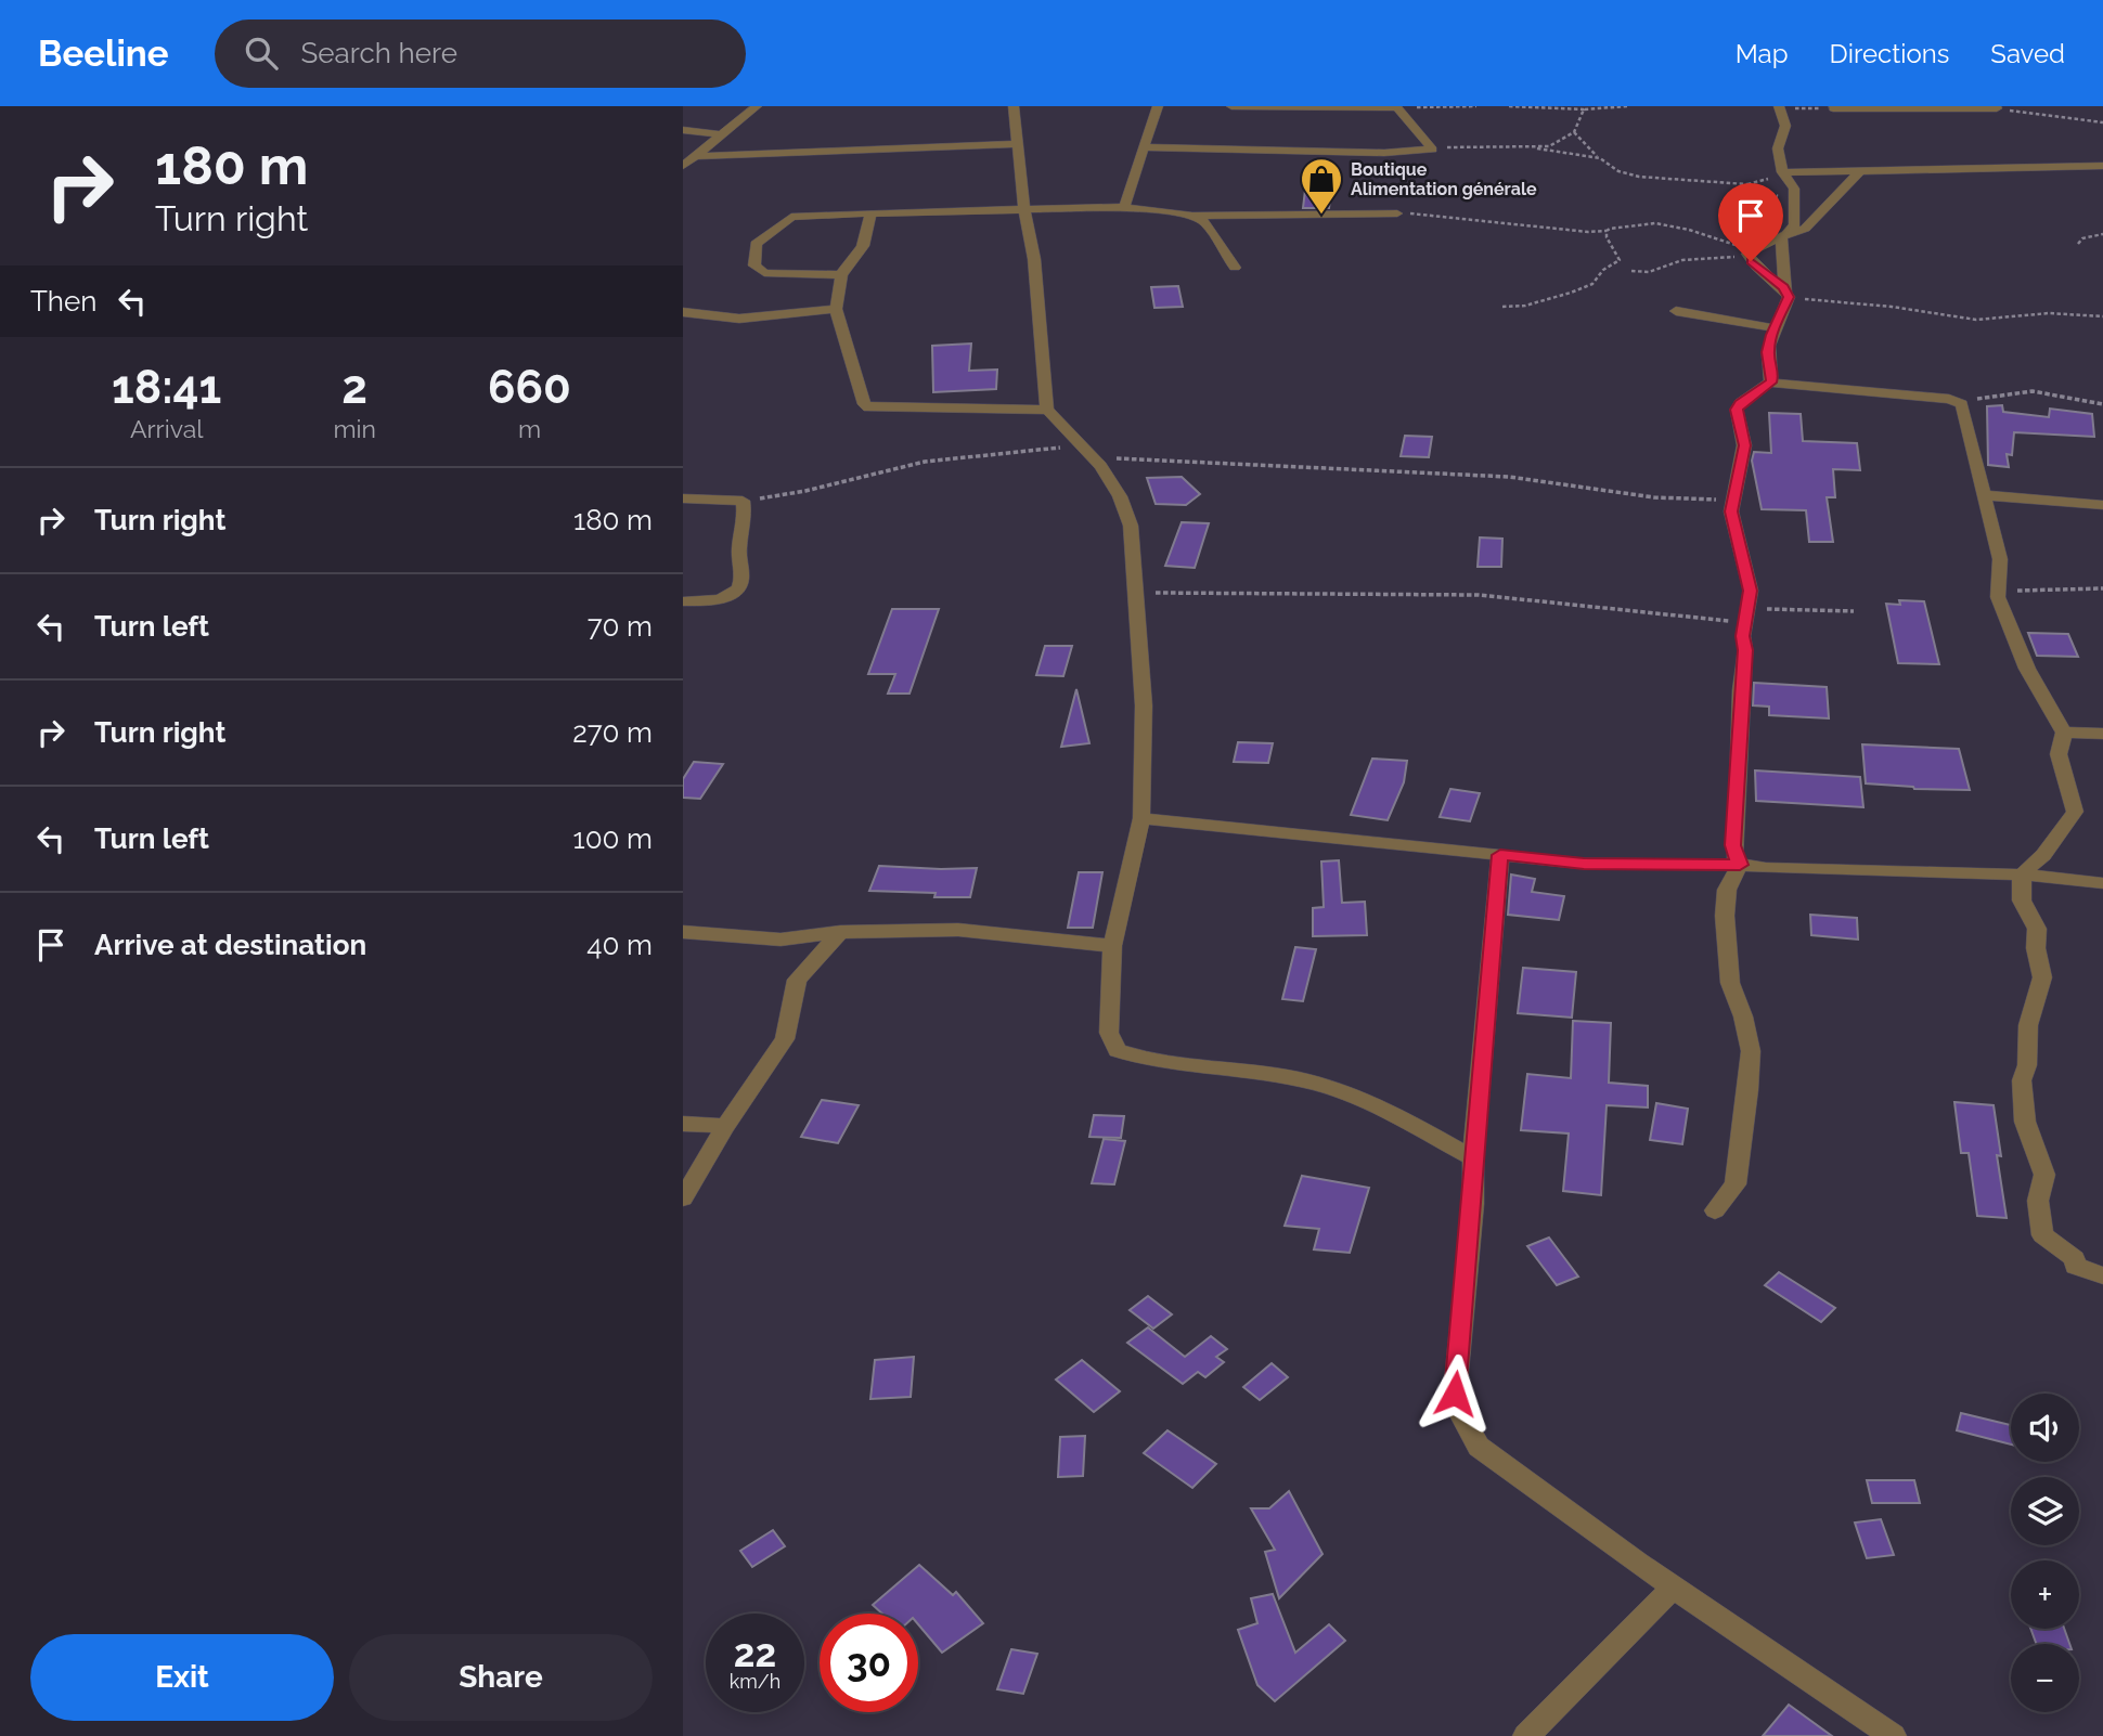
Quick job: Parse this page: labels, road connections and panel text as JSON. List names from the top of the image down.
{
  "places": {
    "shop": ["Boutique Alimentation générale"]
  },
  "page": {
    "header": "Beeline",
    "search": "Search here",
    "nav": ["Map", "Directions", "Saved"],
    "turn": ["180 m", "Turn right"],
    "then": "Then",
    "eta": [
      "18:41",
      "Arrival",
      "2",
      "min",
      "660",
      "m"
    ],
    "list": [
      {
        "name": "Turn right",
        "value": "180 m"
      },
      {
        "name": "Turn left",
        "value": "70 m"
      },
      {
        "name": "Turn right",
        "value": "270 m"
      },
      {
        "name": "Turn left",
        "value": "100 m"
      },
      {
        "name": "Arrive at destination",
        "value": "40 m"
      }
    ],
    "map_buttons": ["+", "−"],
    "speed": "22 km/h",
    "limit": "30",
    "buttons": ["Exit", "Share"]
  }
}
